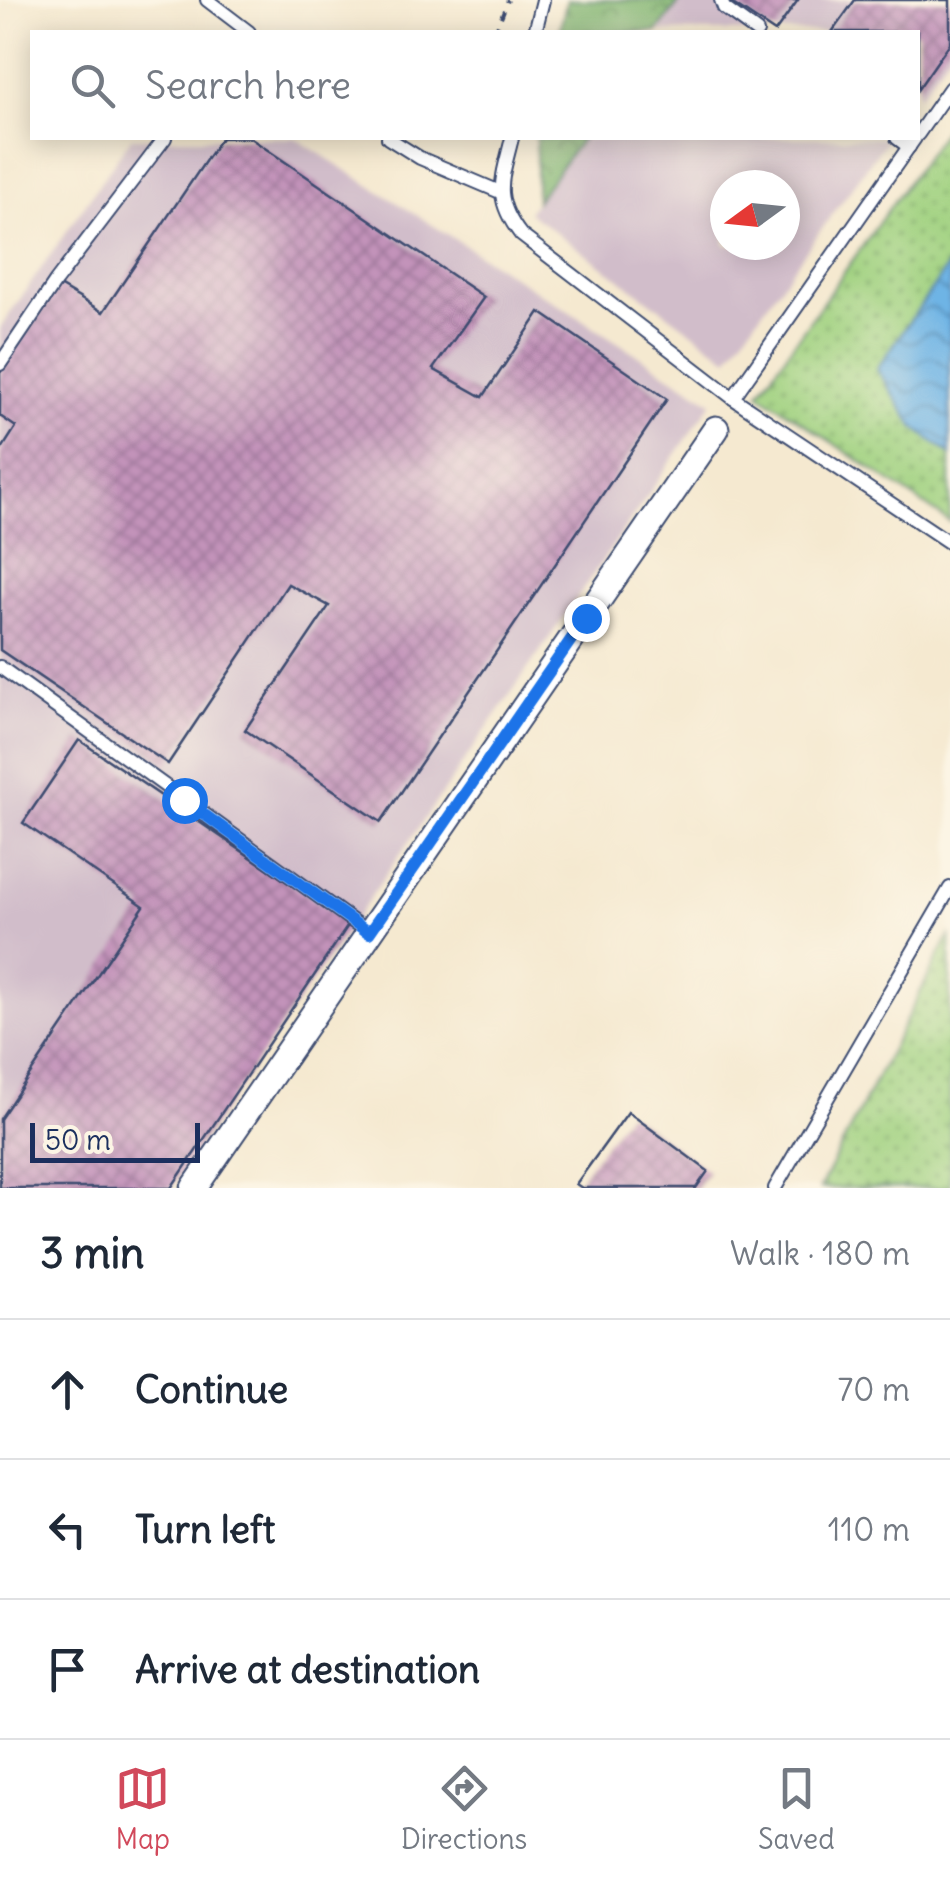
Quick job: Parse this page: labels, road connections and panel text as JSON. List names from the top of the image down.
{
  "scale_bar": "50 m",
  "north": "left",
  "page": {
    "search": "Search here",
    "scale": "50 m",
    "heading": ["3 min", "Walk · 180 m"],
    "list": [
      ["Continue", "70 m"],
      ["Turn left", "110 m"],
      "Arrive at destination"
    ],
    "nav": ["Map", "Directions", "Saved"]
  }
}
